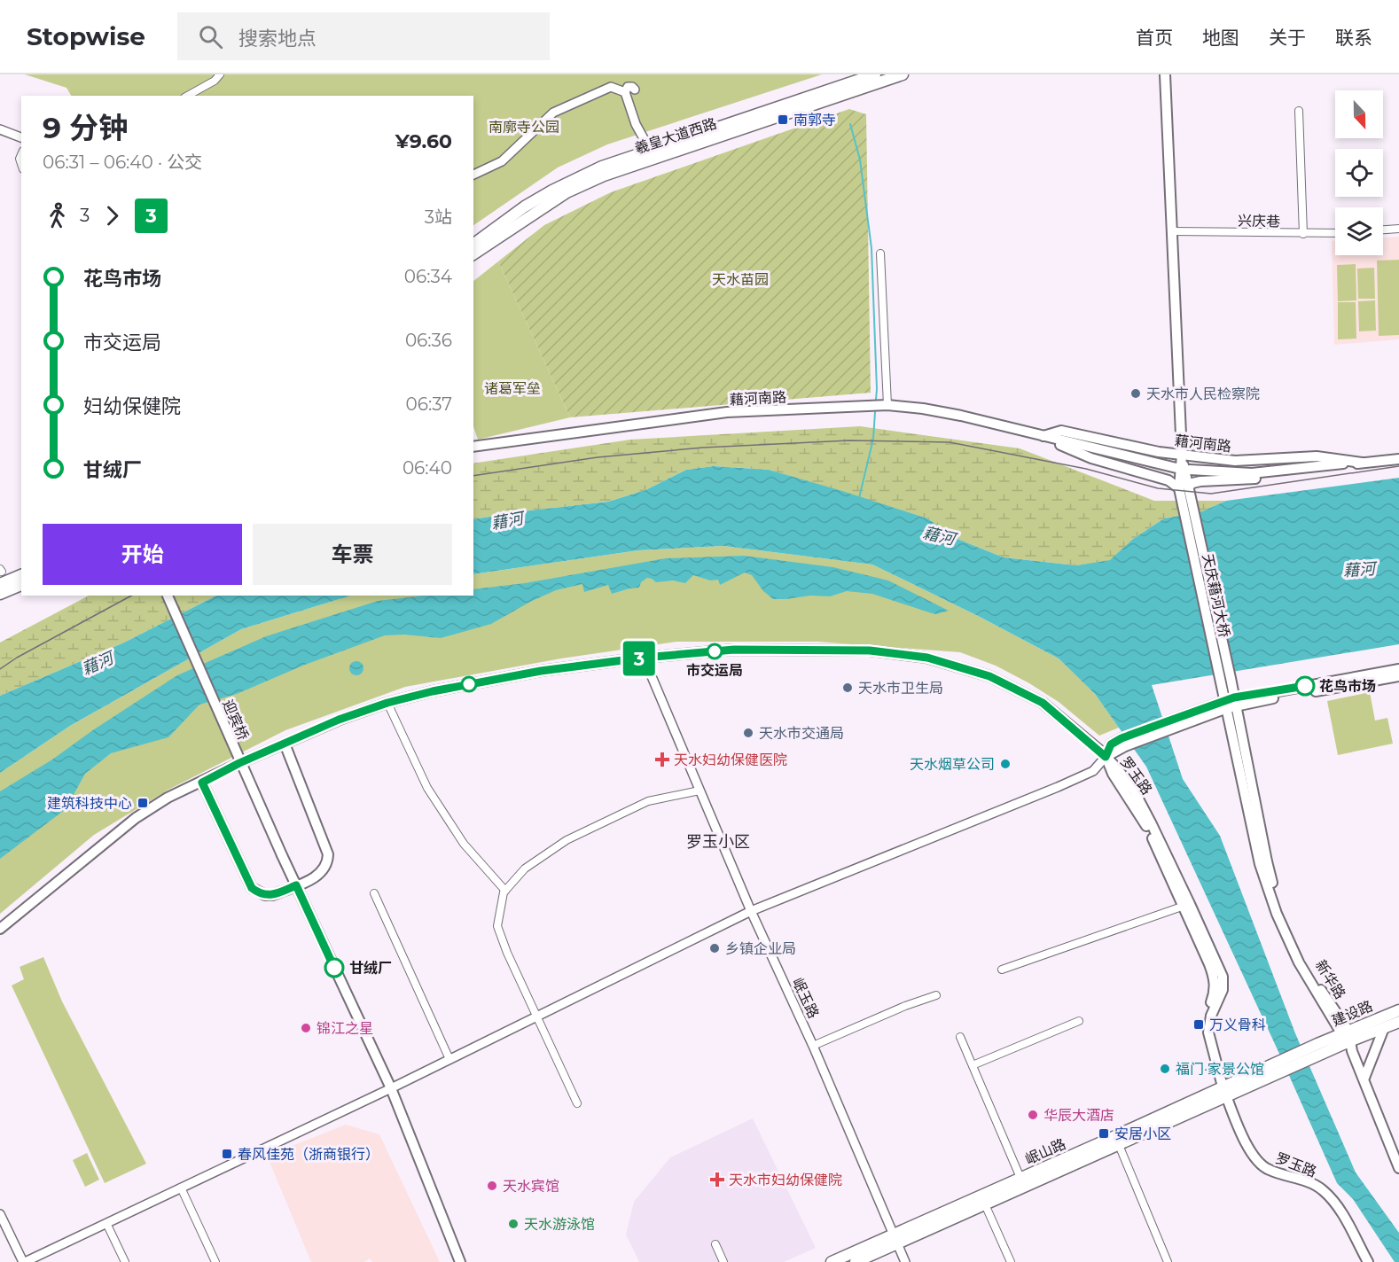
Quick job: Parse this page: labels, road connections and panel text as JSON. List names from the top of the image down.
{
  "streets": {
    "main road": [
      "羲皇大道西路",
      "藉河南路",
      "天庆藉河大桥",
      "迎宾桥",
      "罗玉路",
      "新华路",
      "建设路",
      "岷山路"
    ],
    "street": ["兴庆巷", "岷玉路"]
  },
  "crossings": [
    ["兴庆巷", "天庆藉河大桥"],
    ["藉河南路", "天庆藉河大桥"],
    ["天庆藉河大桥", "新华路"],
    ["罗玉路", "建设路"],
    ["罗玉路", "岷山路"],
    ["新华路", "建设路"],
    ["岷玉路", "岷山路"],
    ["建设路", "岷山路"]
  ],
  "districts": ["罗玉小区"],
  "water": ["藉河"],
  "parks": ["南廓寺公园", "天水苗园", "诸葛军垒"],
  "places": {
    "transit": [
      "南郭寺",
      "建筑科技中心",
      "万义骨科",
      "安居小区",
      "春风佳苑（浙商银行）"
    ],
    "other": [
      "天水市人民检察院",
      "市交运局",
      "花鸟市场",
      "天水市卫生局",
      "天水市交通局",
      "天水烟草公司",
      "乡镇企业局",
      "甘绒厂",
      "锦江之星",
      "福门·家景公馆",
      "华辰大酒店",
      "天水宾馆",
      "天水游泳馆"
    ],
    "health": ["天水妇幼保健医院", "天水市妇幼保健院"]
  },
  "lines": ["bus line 3"],
  "north": "bottom",
  "page": {
    "header": "Stopwise",
    "search": "搜索地点",
    "nav": [
      "首页",
      "地图",
      "关于",
      "联系"
    ],
    "on_map": "3",
    "heading": ["9 分钟", "06:31 – 06:40 · 公交", "¥9.60"],
    "legs": ["3", "3", "3站"],
    "list": [
      {
        "name": "花鸟市场",
        "value": "06:34"
      },
      {
        "name": "市交运局",
        "value": "06:36"
      },
      {
        "name": "妇幼保健院",
        "value": "06:37"
      },
      {
        "name": "甘绒厂",
        "value": "06:40"
      }
    ],
    "buttons": ["开始", "车票"]
  }
}
